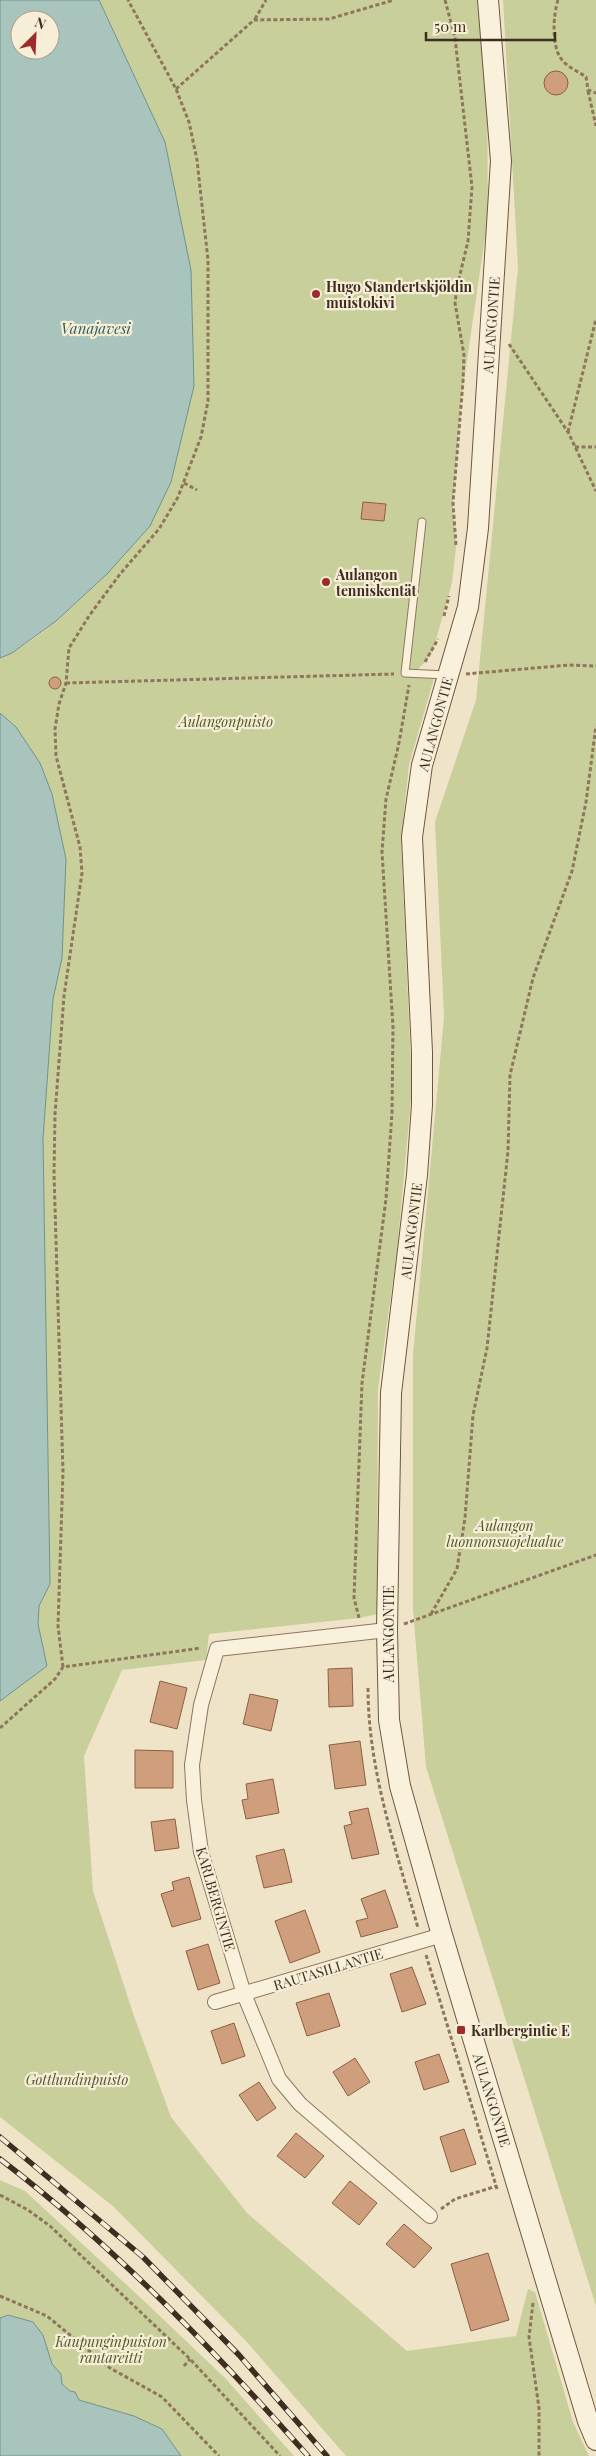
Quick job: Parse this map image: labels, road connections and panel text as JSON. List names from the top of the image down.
{
  "streets": {
    "main road": ["AULANGONTIE"],
    "street": ["KARLBERGINTIE", "RAUTASILLANTIE"]
  },
  "crossings": [
    ["AULANGONTIE", "RAUTASILLANTIE"],
    ["KARLBERGINTIE", "RAUTASILLANTIE"]
  ],
  "water": ["Vanajavesi"],
  "parks": [
    "Aulangonpuisto",
    "Aulangon luonnonsuojelualue",
    "Gottlundinpuisto",
    "Kaupunginpuiston rantareitti"
  ],
  "places": {
    "other": ["Hugo Standertskjöldin muistokivi", "Aulangon tenniskentät"],
    "transit": ["Karlbergintie E"]
  },
  "scale_bar": "50 m",
  "north": "top right"
}
